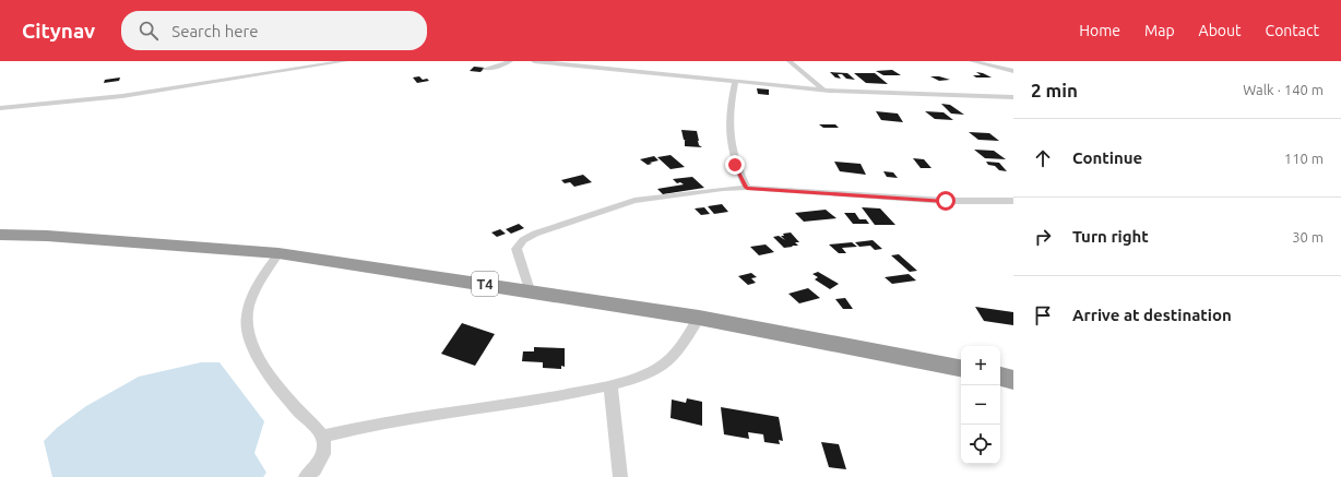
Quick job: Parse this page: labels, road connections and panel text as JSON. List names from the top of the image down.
{
  "streets": {
    "highway": ["T4"]
  },
  "page": {
    "header": "Citynav",
    "search": "Search here",
    "nav": [
      "Home",
      "Map",
      "About",
      "Contact"
    ],
    "heading": ["2 min", "Walk · 140 m"],
    "list": [
      ["Continue", "110 m"],
      ["Turn right", "30 m"],
      "Arrive at destination"
    ],
    "map_buttons": ["+", "−"]
  }
}
